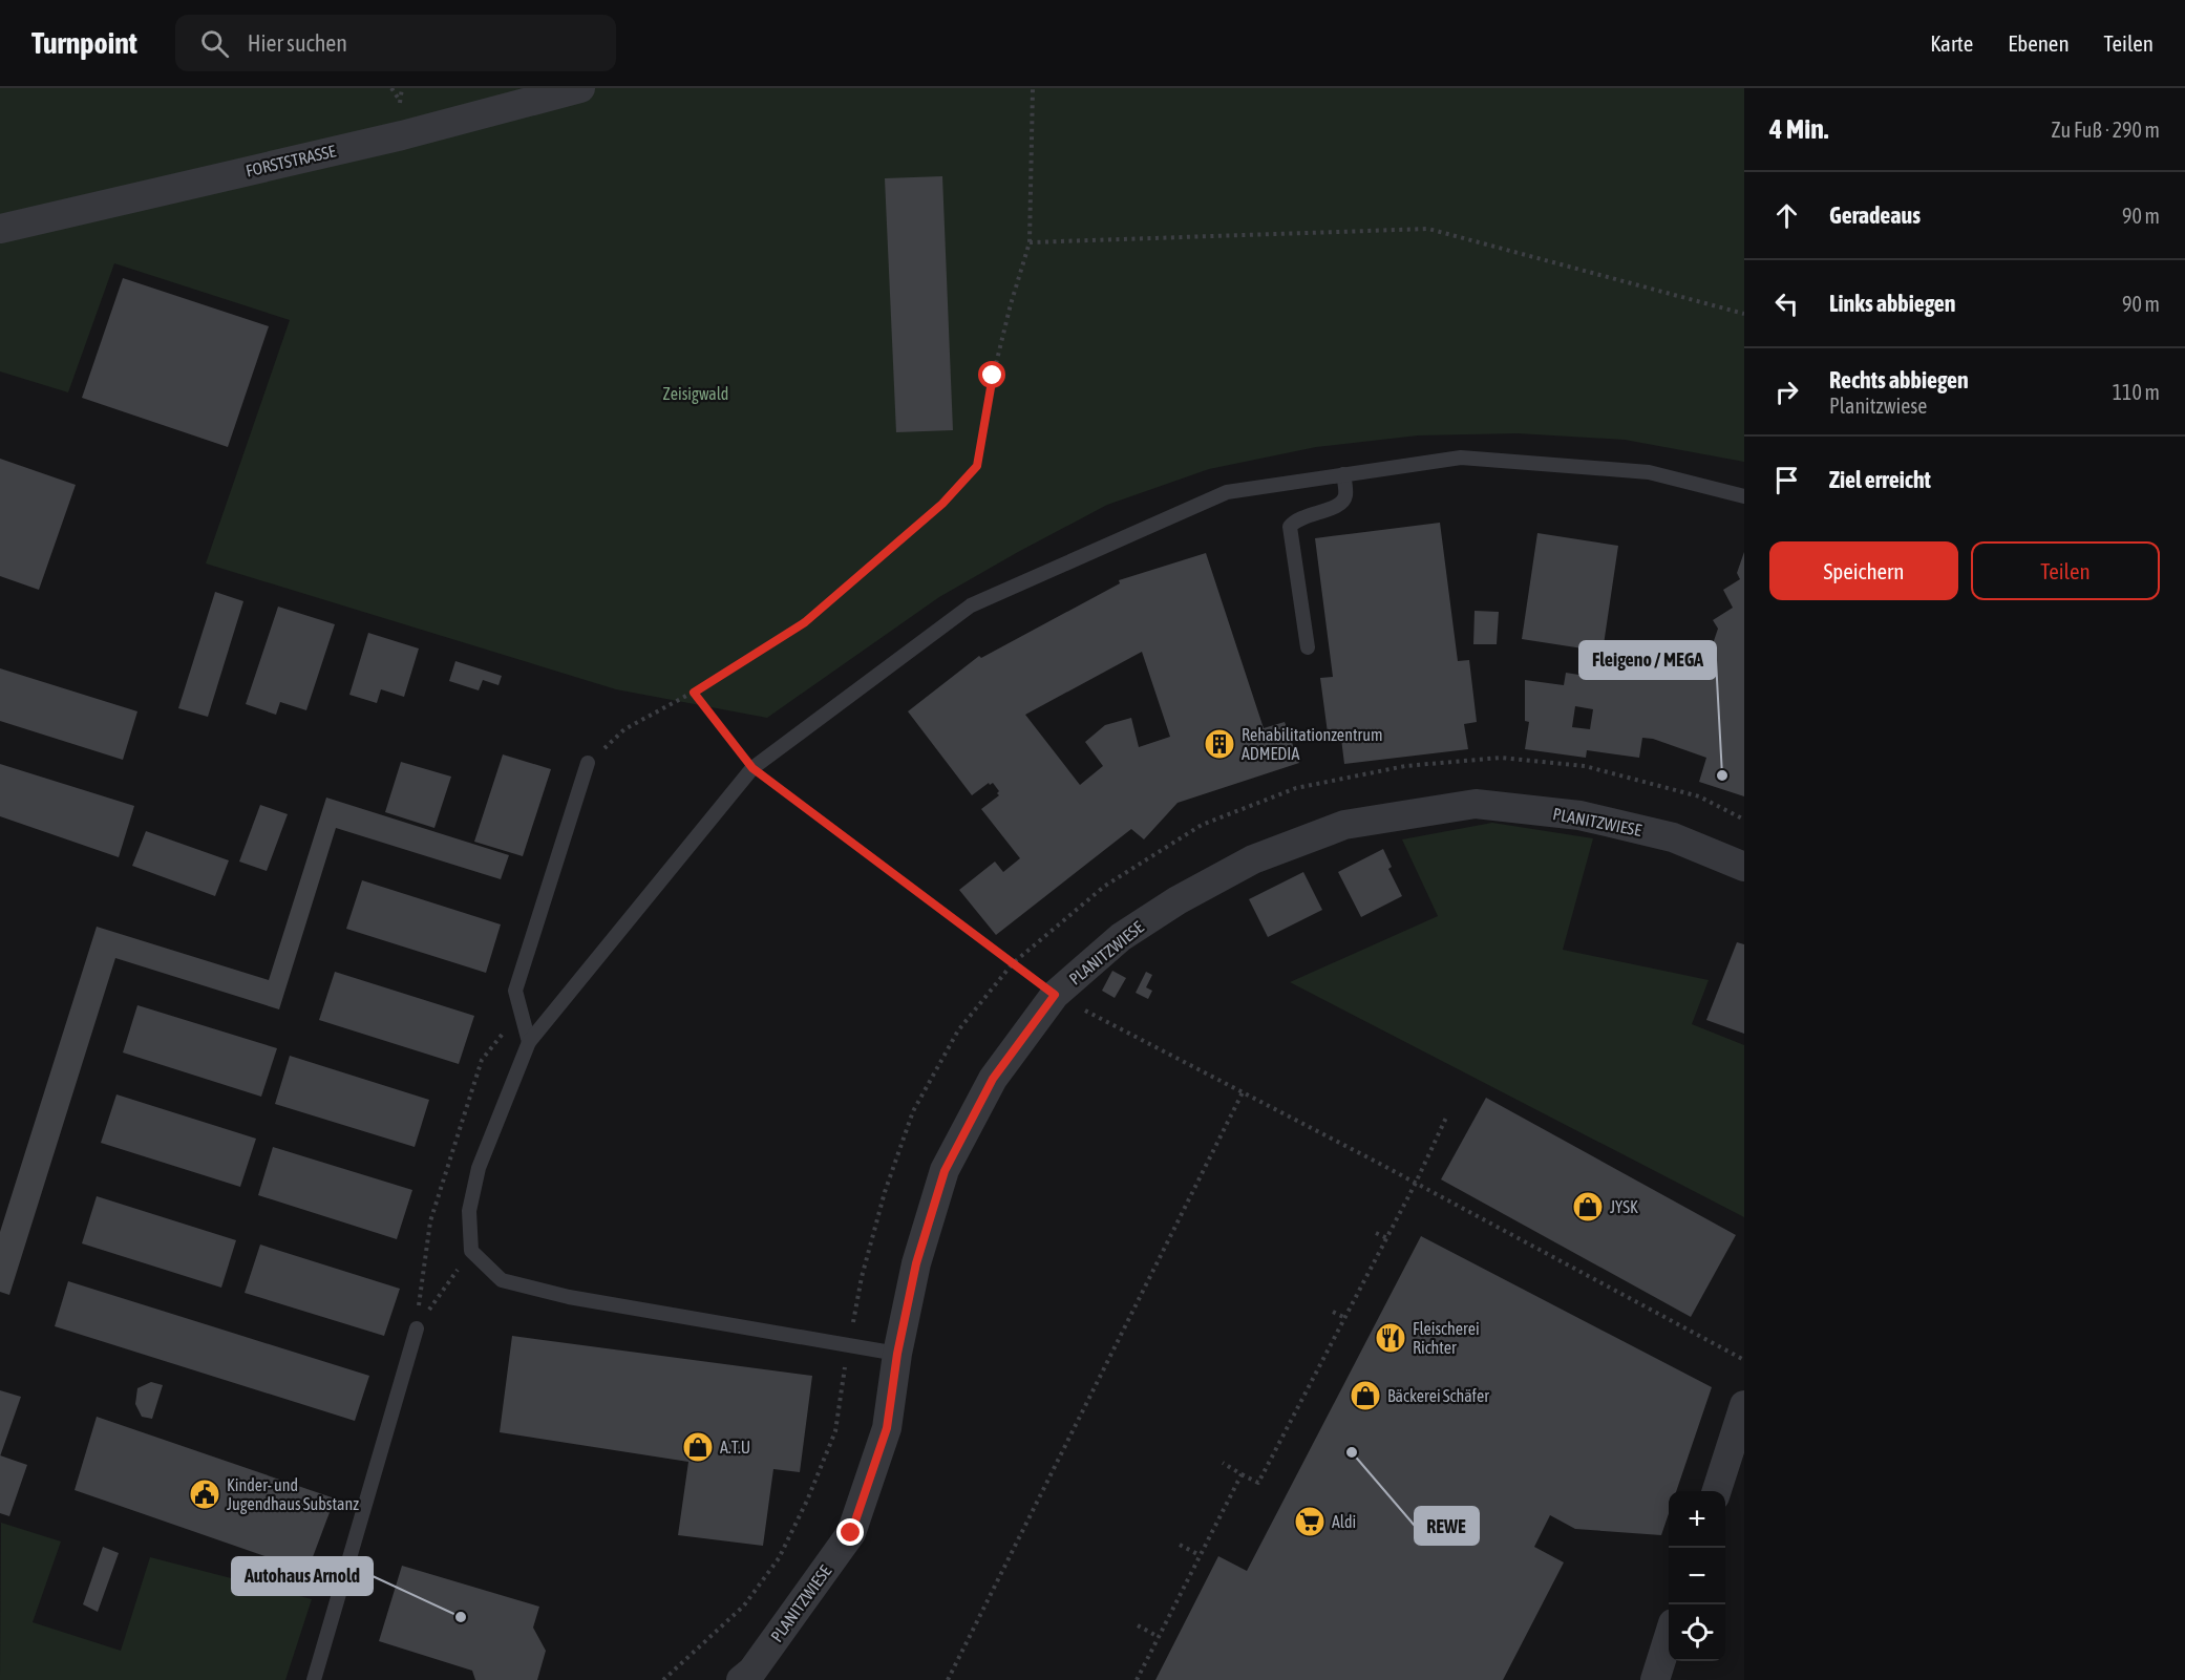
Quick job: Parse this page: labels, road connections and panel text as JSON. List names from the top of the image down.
{
  "streets": {
    "street": ["FORSTSTRASSE", "PLANITZWIESE"]
  },
  "parks": ["Zeisigwald"],
  "places": {
    "building": ["Rehabilitationzentrum ADMEDIA"],
    "other": ["Fleigeno / MEGA", "REWE", "Autohaus Arnold"],
    "shop": ["JYSK", "Bäckerei Schäfer", "A.T.U"],
    "restaurant": ["Fleischerei Richter"],
    "public building": ["Kinder- und Jugendhaus Substanz"],
    "supermarket": ["Aldi"]
  },
  "page": {
    "header": "Turnpoint",
    "search": "Hier suchen",
    "nav": ["Karte", "Ebenen", "Teilen"],
    "heading": ["4 Min.", "Zu Fuß · 290 m"],
    "list": [
      ["Geradeaus", "90 m"],
      ["Links abbiegen", "90 m"],
      ["Rechts abbiegen", "Planitzwiese", "110 m"],
      "Ziel erreicht"
    ],
    "buttons": ["Speichern", "Teilen"],
    "map_buttons": ["+", "−"]
  }
}
